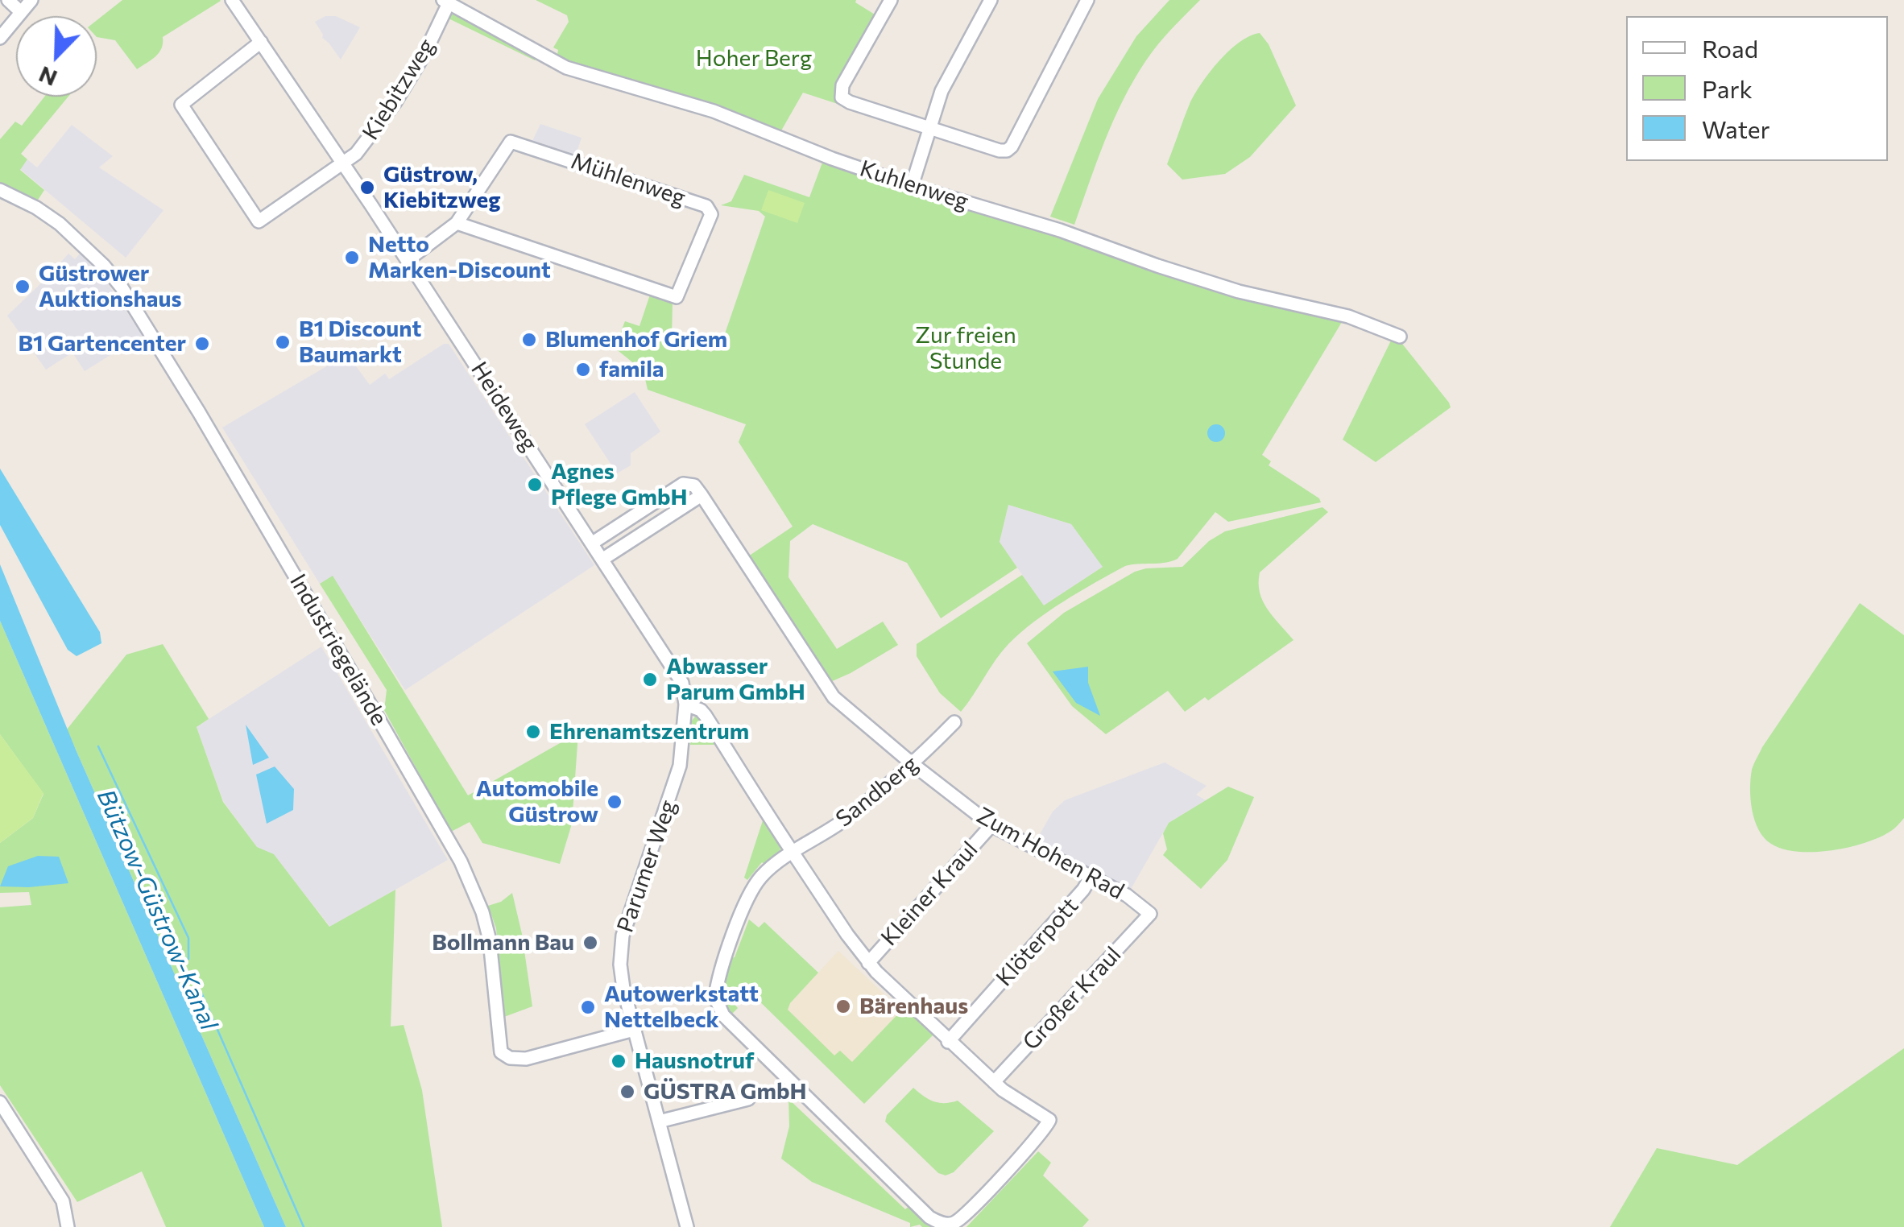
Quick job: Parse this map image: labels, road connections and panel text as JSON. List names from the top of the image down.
{
  "streets": {
    "street": [
      "Kiebitzweg",
      "Mühlenweg",
      "Kuhlenweg",
      "Heideweg",
      "Industriegelände",
      "Sandberg",
      "Zum Hohen Rad",
      "Parumer Weg",
      "Kleiner Kraul",
      "Klöterpott",
      "Großer Kraul"
    ]
  },
  "crossings": [
    ["Kiebitzweg", "Kuhlenweg"],
    ["Kiebitzweg", "Heideweg"],
    ["Mühlenweg", "Heideweg"],
    ["Heideweg", "Parumer Weg"],
    ["Industriegelände", "Parumer Weg"],
    ["Sandberg", "Zum Hohen Rad"],
    ["Sandberg", "Großer Kraul"],
    ["Zum Hohen Rad", "Kleiner Kraul"],
    ["Zum Hohen Rad", "Klöterpott"],
    ["Zum Hohen Rad", "Großer Kraul"]
  ],
  "water": ["Bützow-Güstrow-Kanal"],
  "parks": ["Hoher Berg", "Zur freien Stunde"],
  "places": [
    "Güstrow, Kiebitzweg",
    "Netto Marken-Discount",
    "Güstrower Auktionshaus",
    "Blumenhof Griem",
    "B1 Discount Baumarkt",
    "B1 Gartencenter",
    "famila",
    "Agnes Pflege GmbH",
    "Abwasser Parum GmbH",
    "Ehrenamtszentrum",
    "Automobile Güstrow",
    "Bollmann Bau",
    "Bärenhaus",
    "Autowerkstatt Nettelbeck",
    "Hausnotruf",
    "GÜSTRA GmbH"
  ],
  "legend": ["Road", "Park", "Water"],
  "north": "bottom left"
}
